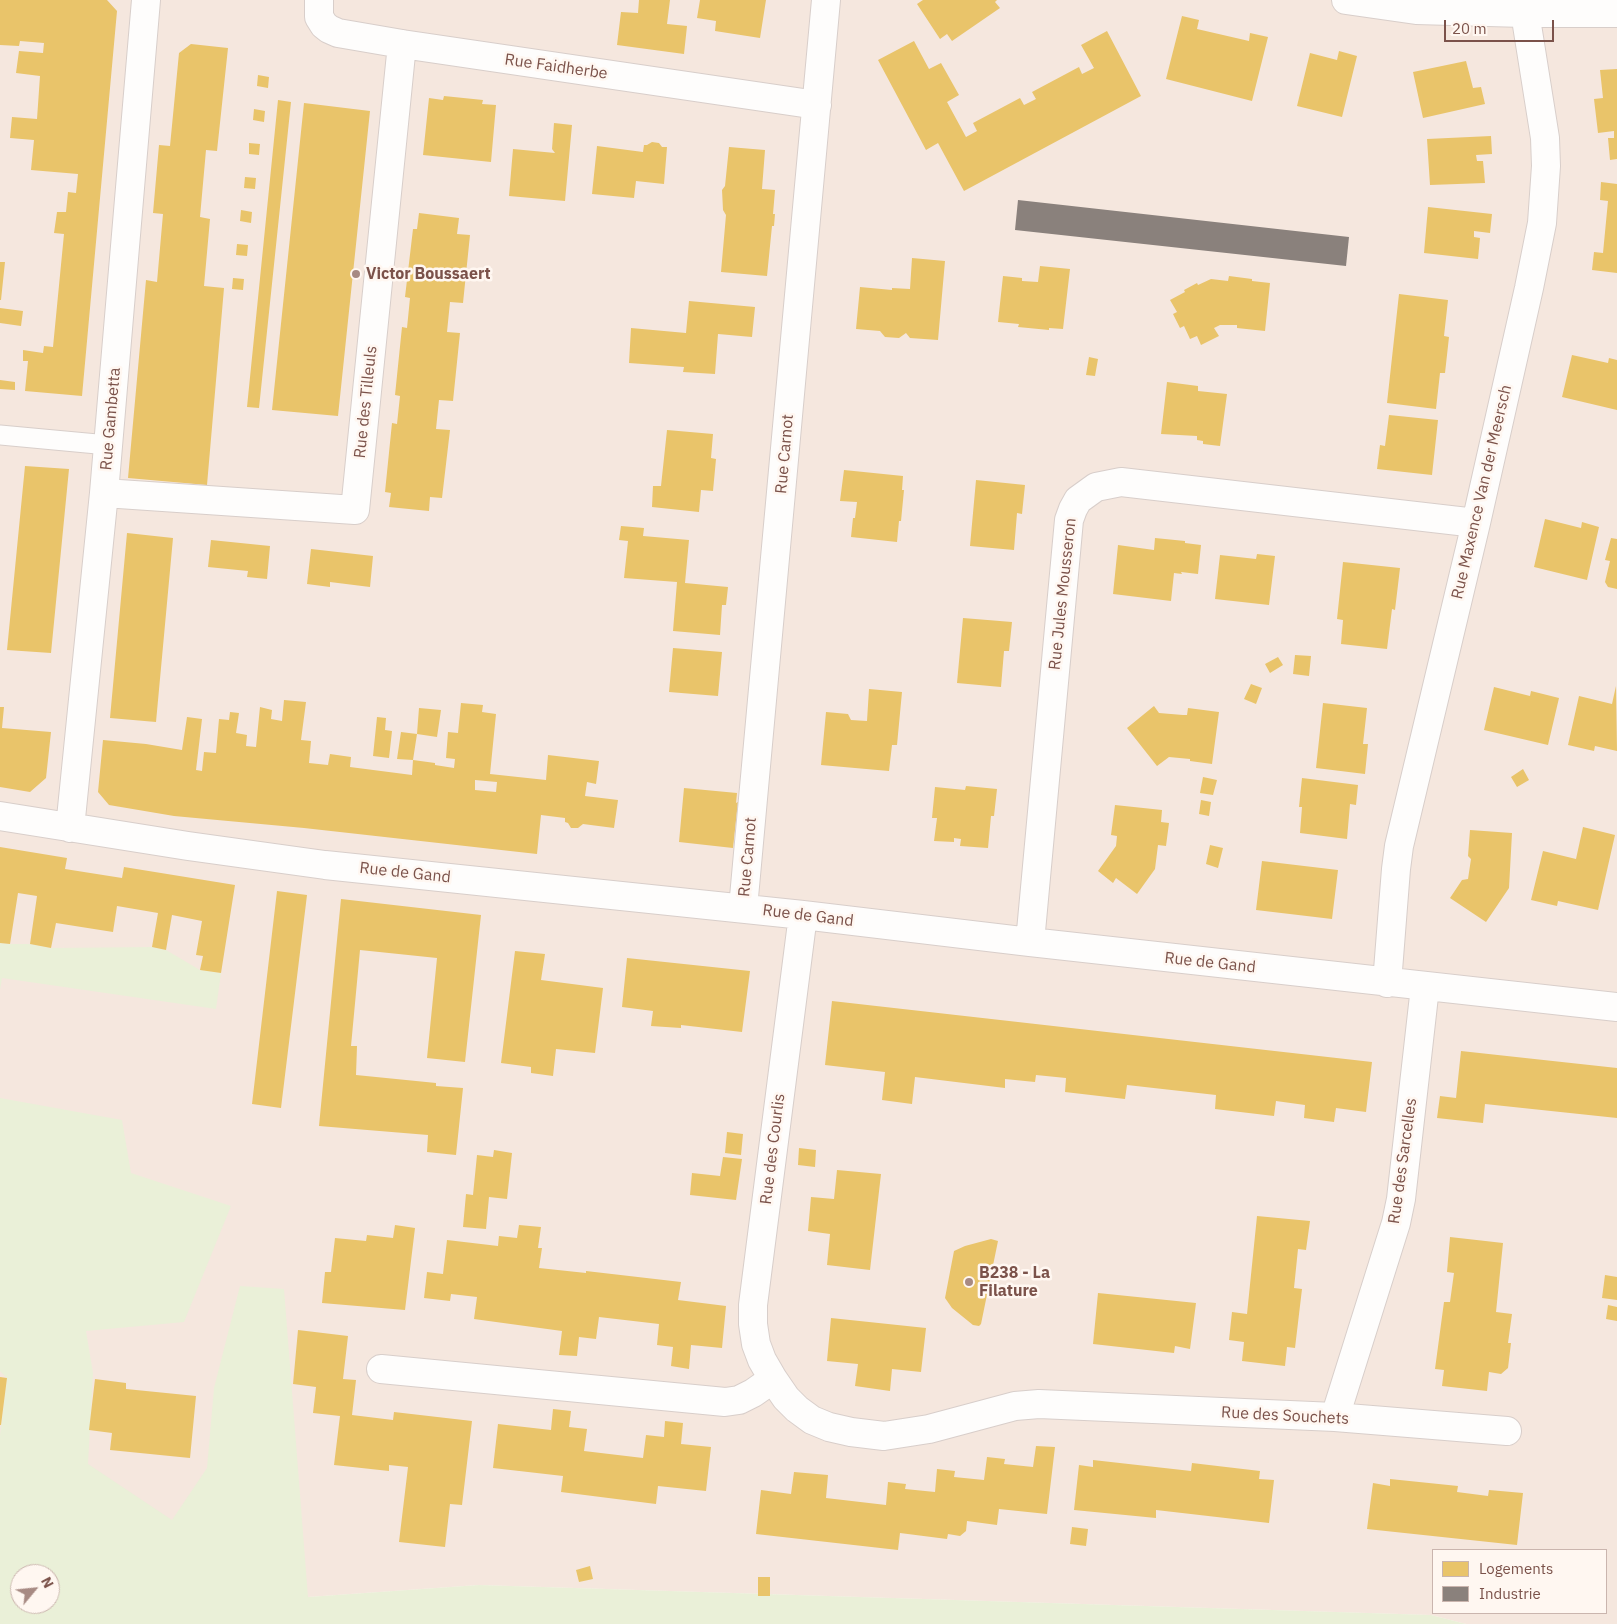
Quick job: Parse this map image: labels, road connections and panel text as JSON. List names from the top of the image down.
{
  "streets": {
    "street": [
      "Rue Faidherbe",
      "Rue des Tilleuls",
      "Rue Gambetta",
      "Rue Carnot",
      "Rue Maxence Van der Meersch",
      "Rue Jules Mousseron",
      "Rue de Gand",
      "Rue des Courlis",
      "Rue des Sarcelles",
      "Rue des Souchets"
    ]
  },
  "crossings": [
    ["Rue Faidherbe", "Rue des Tilleuls"],
    ["Rue Faidherbe", "Rue Carnot"],
    ["Rue des Tilleuls", "Rue Gambetta"],
    ["Rue Gambetta", "Rue de Gand"],
    ["Rue Carnot", "Rue de Gand"],
    ["Rue Maxence Van der Meersch", "Rue Jules Mousseron"],
    ["Rue Maxence Van der Meersch", "Rue de Gand"],
    ["Rue Jules Mousseron", "Rue de Gand"],
    ["Rue de Gand", "Rue des Courlis"],
    ["Rue de Gand", "Rue des Sarcelles"],
    ["Rue des Courlis", "Rue des Souchets"],
    ["Rue des Sarcelles", "Rue des Souchets"]
  ],
  "places": ["Victor Boussaert", "B238 - La Filature"],
  "legend": ["Logements", "Industrie"],
  "scale_bar": "20 m",
  "north": "top right"
}
